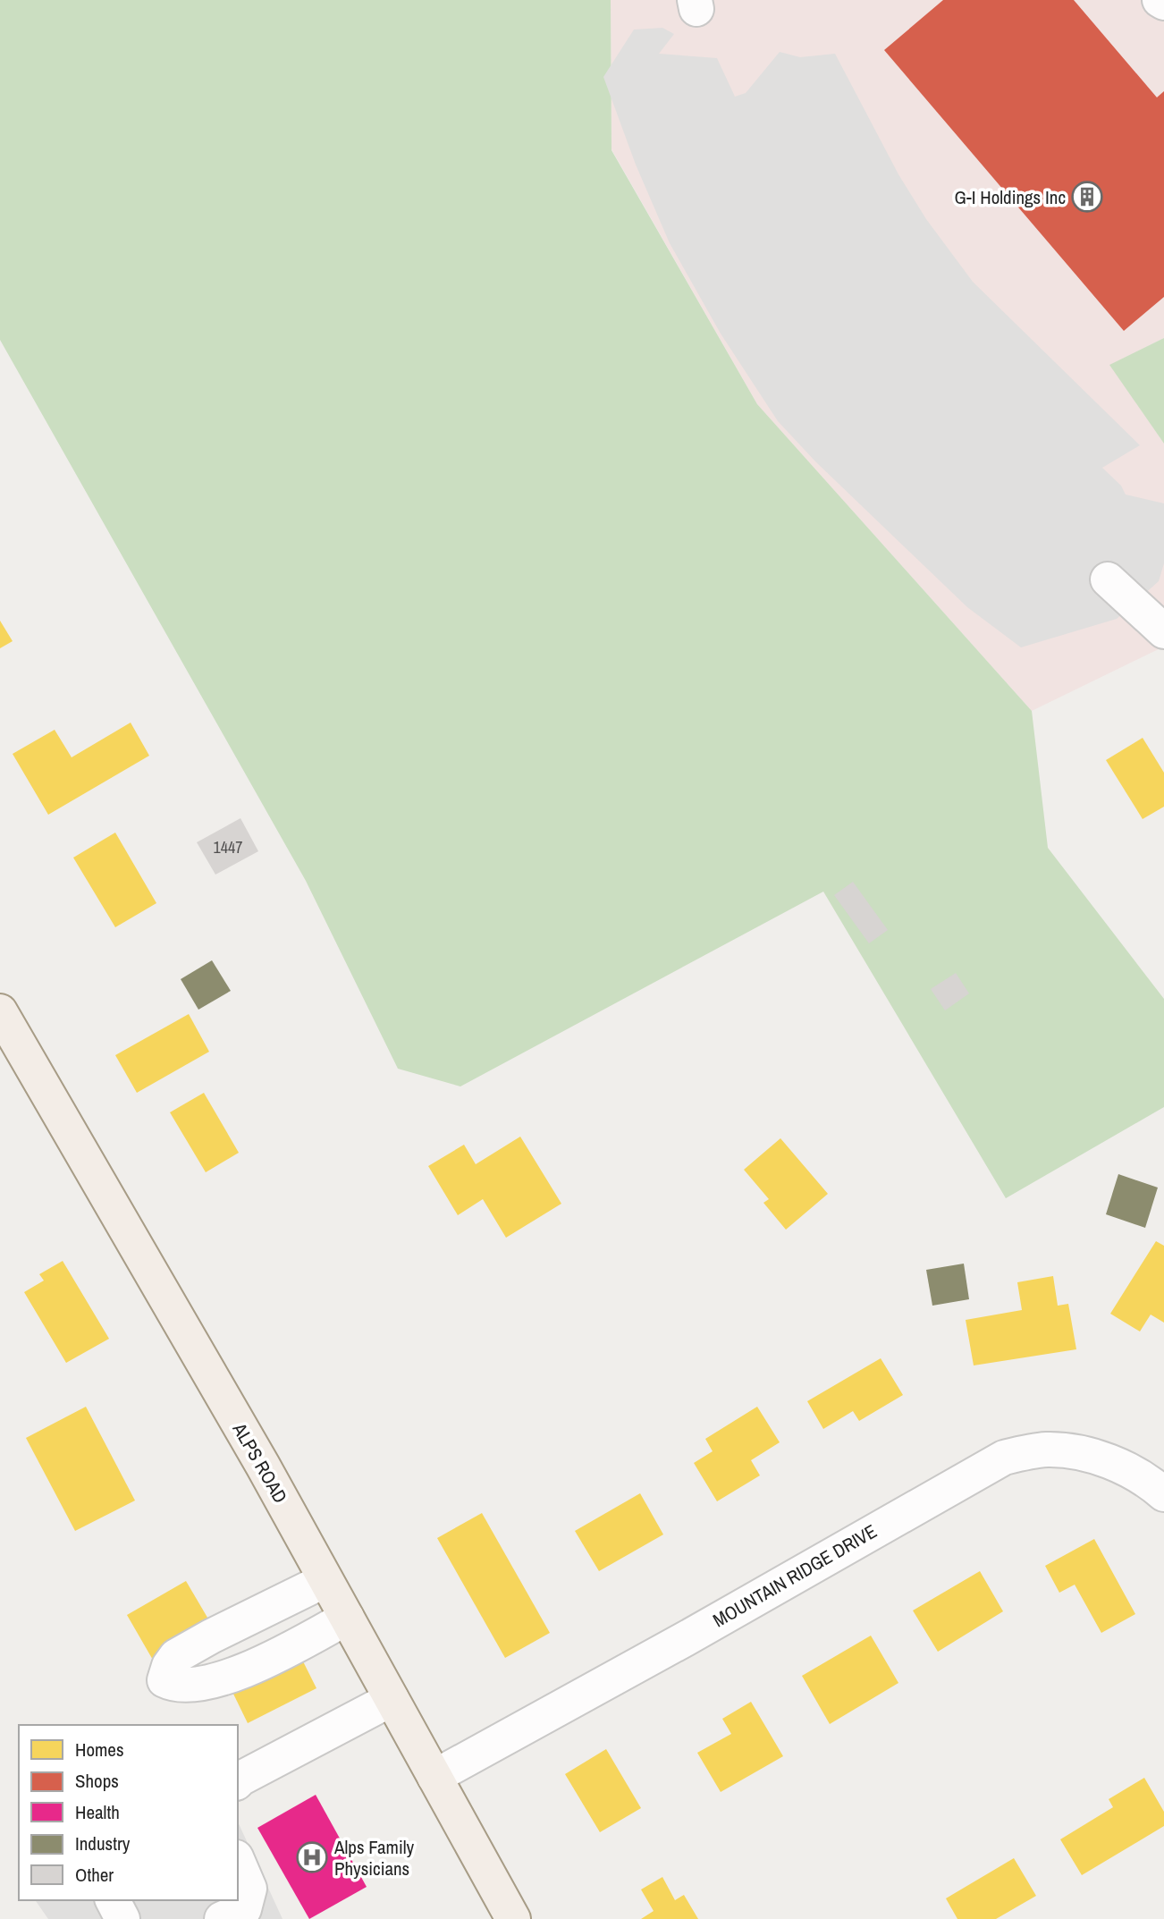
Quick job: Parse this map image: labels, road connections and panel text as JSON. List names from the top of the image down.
{
  "streets": {
    "main road": ["ALPS ROAD"],
    "street": ["MOUNTAIN RIDGE DRIVE"]
  },
  "crossings": [
    ["ALPS ROAD", "MOUNTAIN RIDGE DRIVE"]
  ],
  "places": {
    "building": ["G-I Holdings Inc"],
    "hospital": ["Alps Family Physicians"]
  },
  "house_numbers": ["1447"],
  "legend": [
    "Homes",
    "Shops",
    "Health",
    "Industry",
    "Other"
  ]
}
